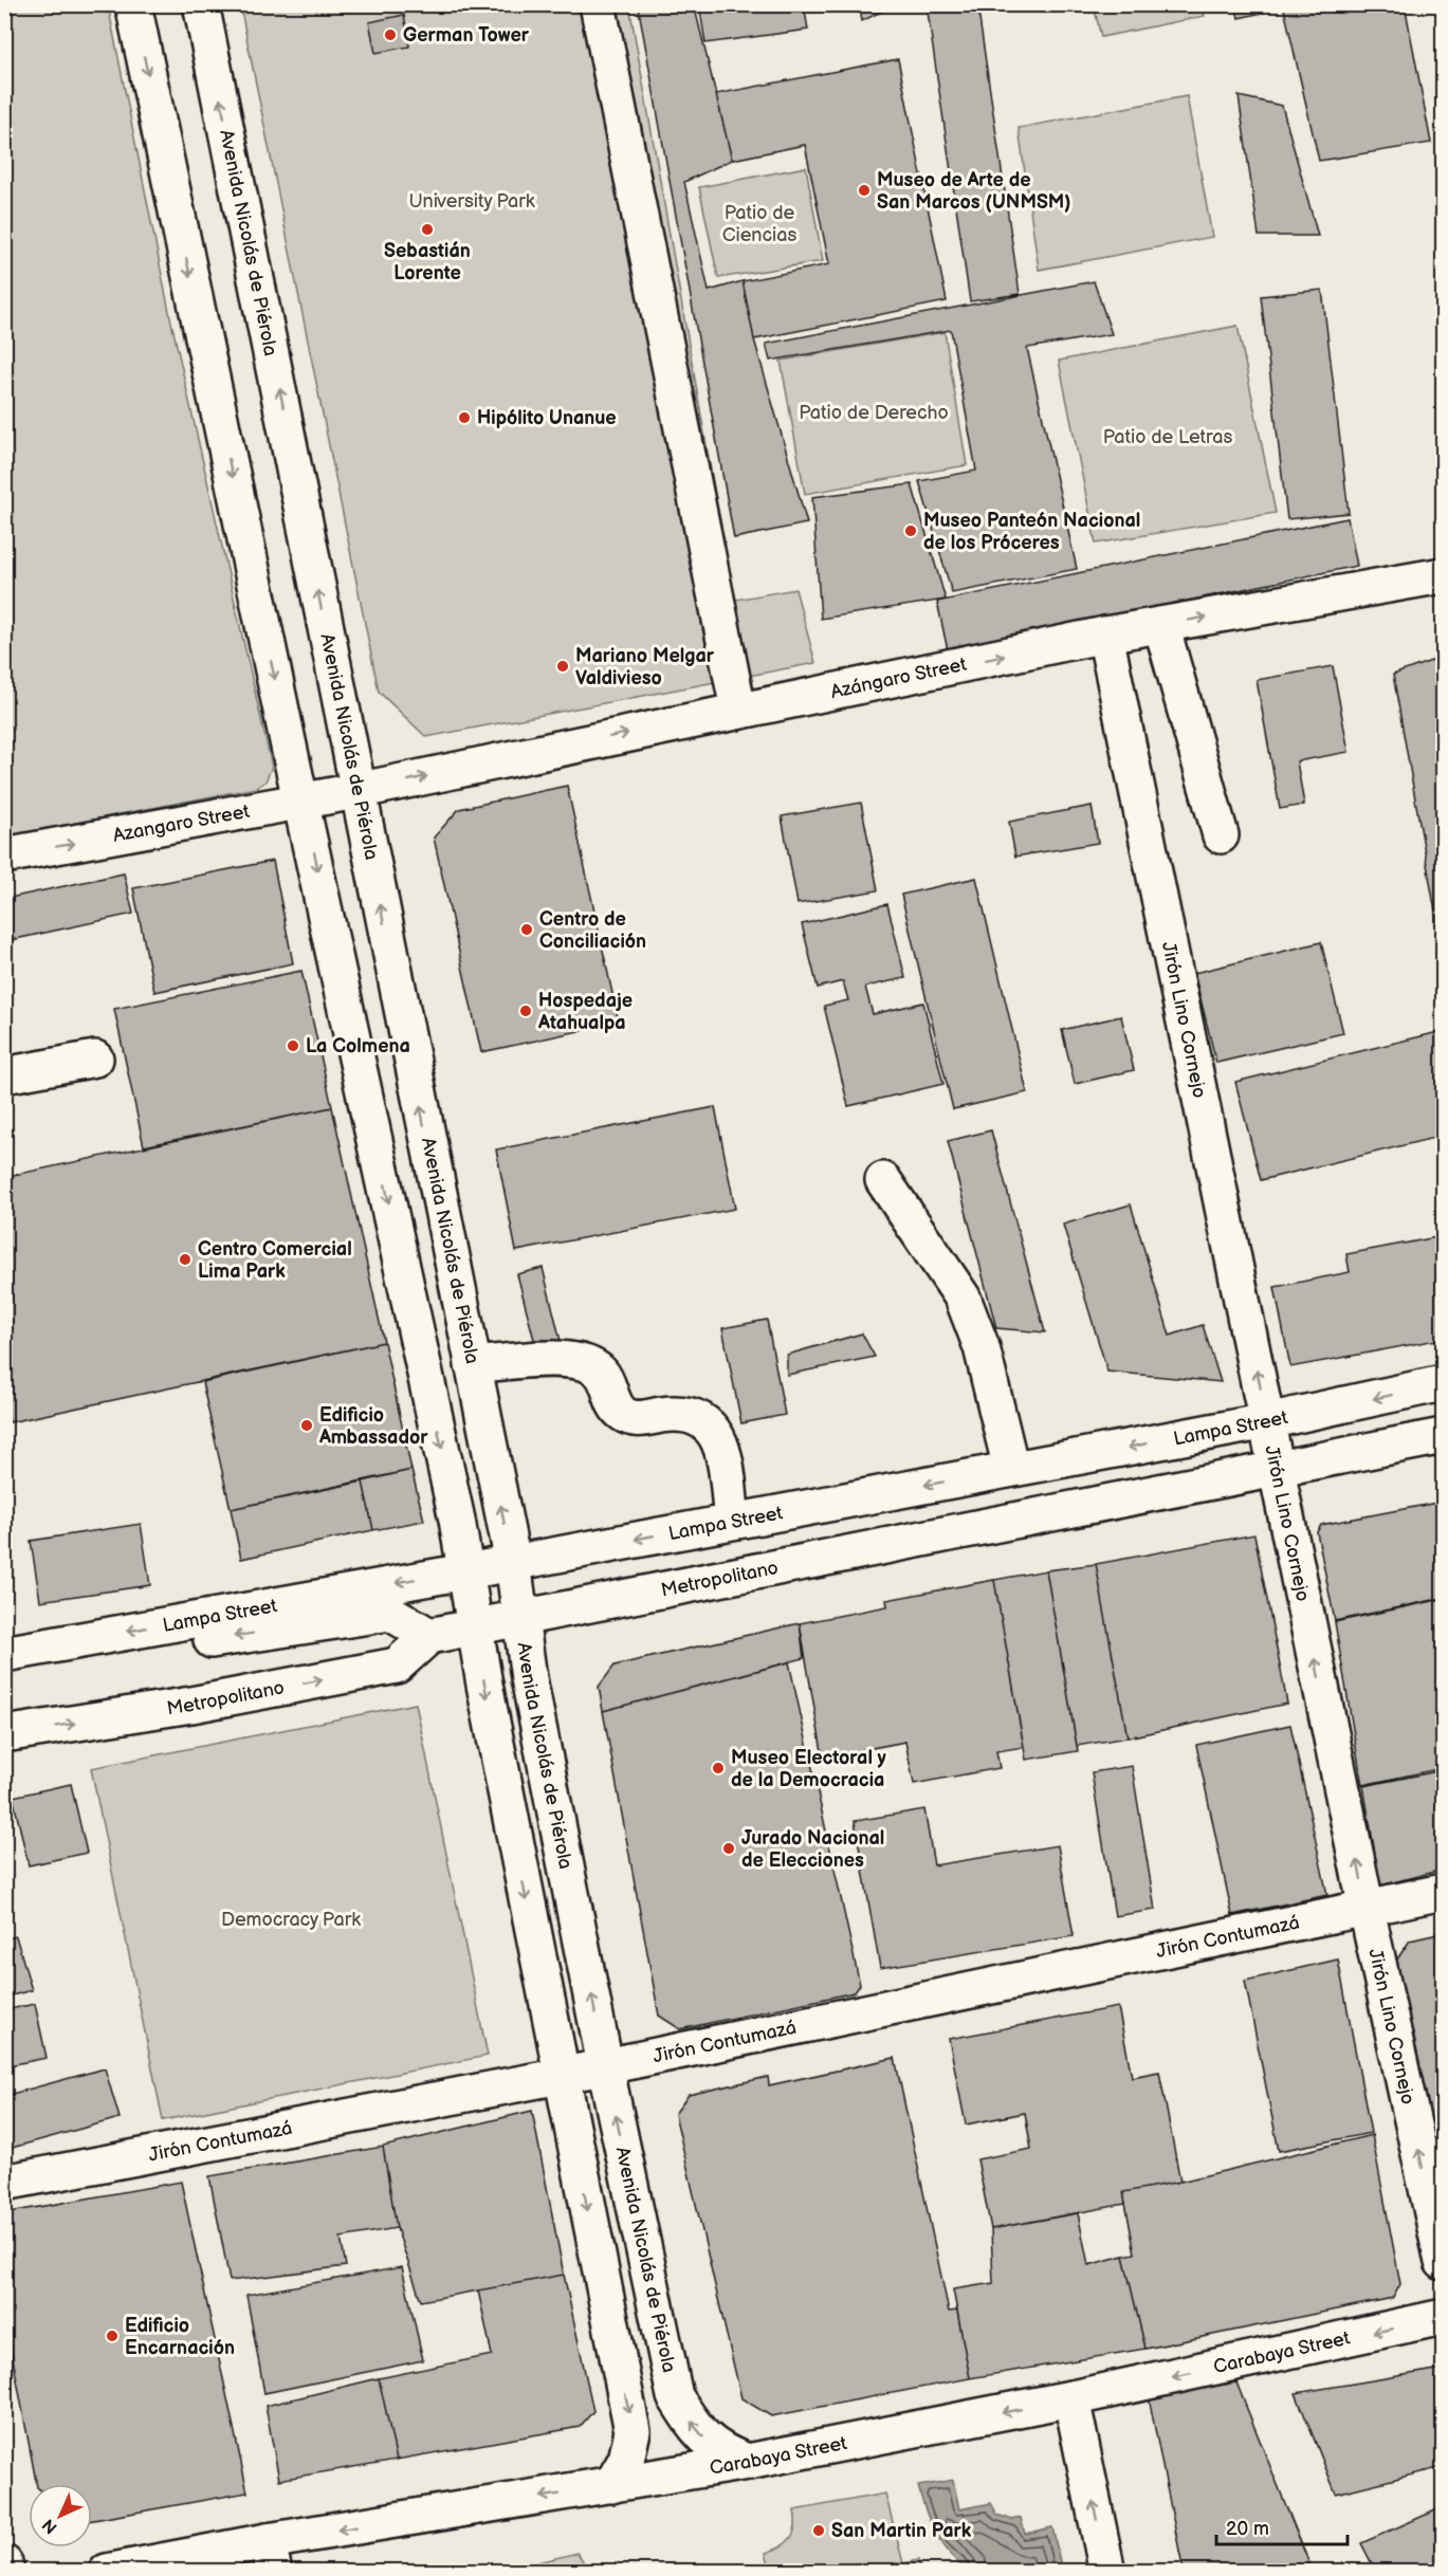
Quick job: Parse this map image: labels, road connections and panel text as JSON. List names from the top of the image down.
{
  "streets": {
    "street": [
      "Avenida Nicolás de Piérola",
      "Azángaro Street",
      "Azangaro Street",
      "Jirón Lino Cornejo",
      "Lampa Street",
      "Metropolitano",
      "Jirón Contumazá",
      "Carabaya Street"
    ]
  },
  "crossings": [
    ["Avenida Nicolás de Piérola", "Azángaro Street"],
    ["Avenida Nicolás de Piérola", "Azangaro Street"],
    ["Avenida Nicolás de Piérola", "Lampa Street"],
    ["Avenida Nicolás de Piérola", "Metropolitano"],
    ["Avenida Nicolás de Piérola", "Jirón Contumazá"],
    ["Avenida Nicolás de Piérola", "Carabaya Street"],
    ["Azángaro Street", "Azangaro Street"],
    ["Azángaro Street", "Jirón Lino Cornejo"],
    ["Jirón Lino Cornejo", "Lampa Street"],
    ["Jirón Lino Cornejo", "Metropolitano"],
    ["Jirón Lino Cornejo", "Jirón Contumazá"]
  ],
  "one_way": ["Azángaro Street", "Azangaro Street", "Carabaya Street"],
  "parks": [
    "University Park",
    "Patio de Ciencias",
    "Patio de Derecho",
    "Patio de Letras",
    "Democracy Park"
  ],
  "places": [
    "German Tower",
    "Museo de Arte de San Marcos (UNMSM)",
    "Sebastián Lorente",
    "Hipólito Unanue",
    "Museo Panteón Nacional de los Próceres",
    "Mariano Melgar Valdivieso",
    "Centro de Conciliación",
    "Hospedaje Atahualpa",
    "La Colmena",
    "Centro Comercial Lima Park",
    "Edificio Ambassador",
    "Museo Electoral y de la Democracia",
    "Jurado Nacional de Elecciones",
    "Edificio Encarnación",
    "San Martin Park"
  ],
  "scale_bar": "20 m",
  "north": "bottom left"
}
